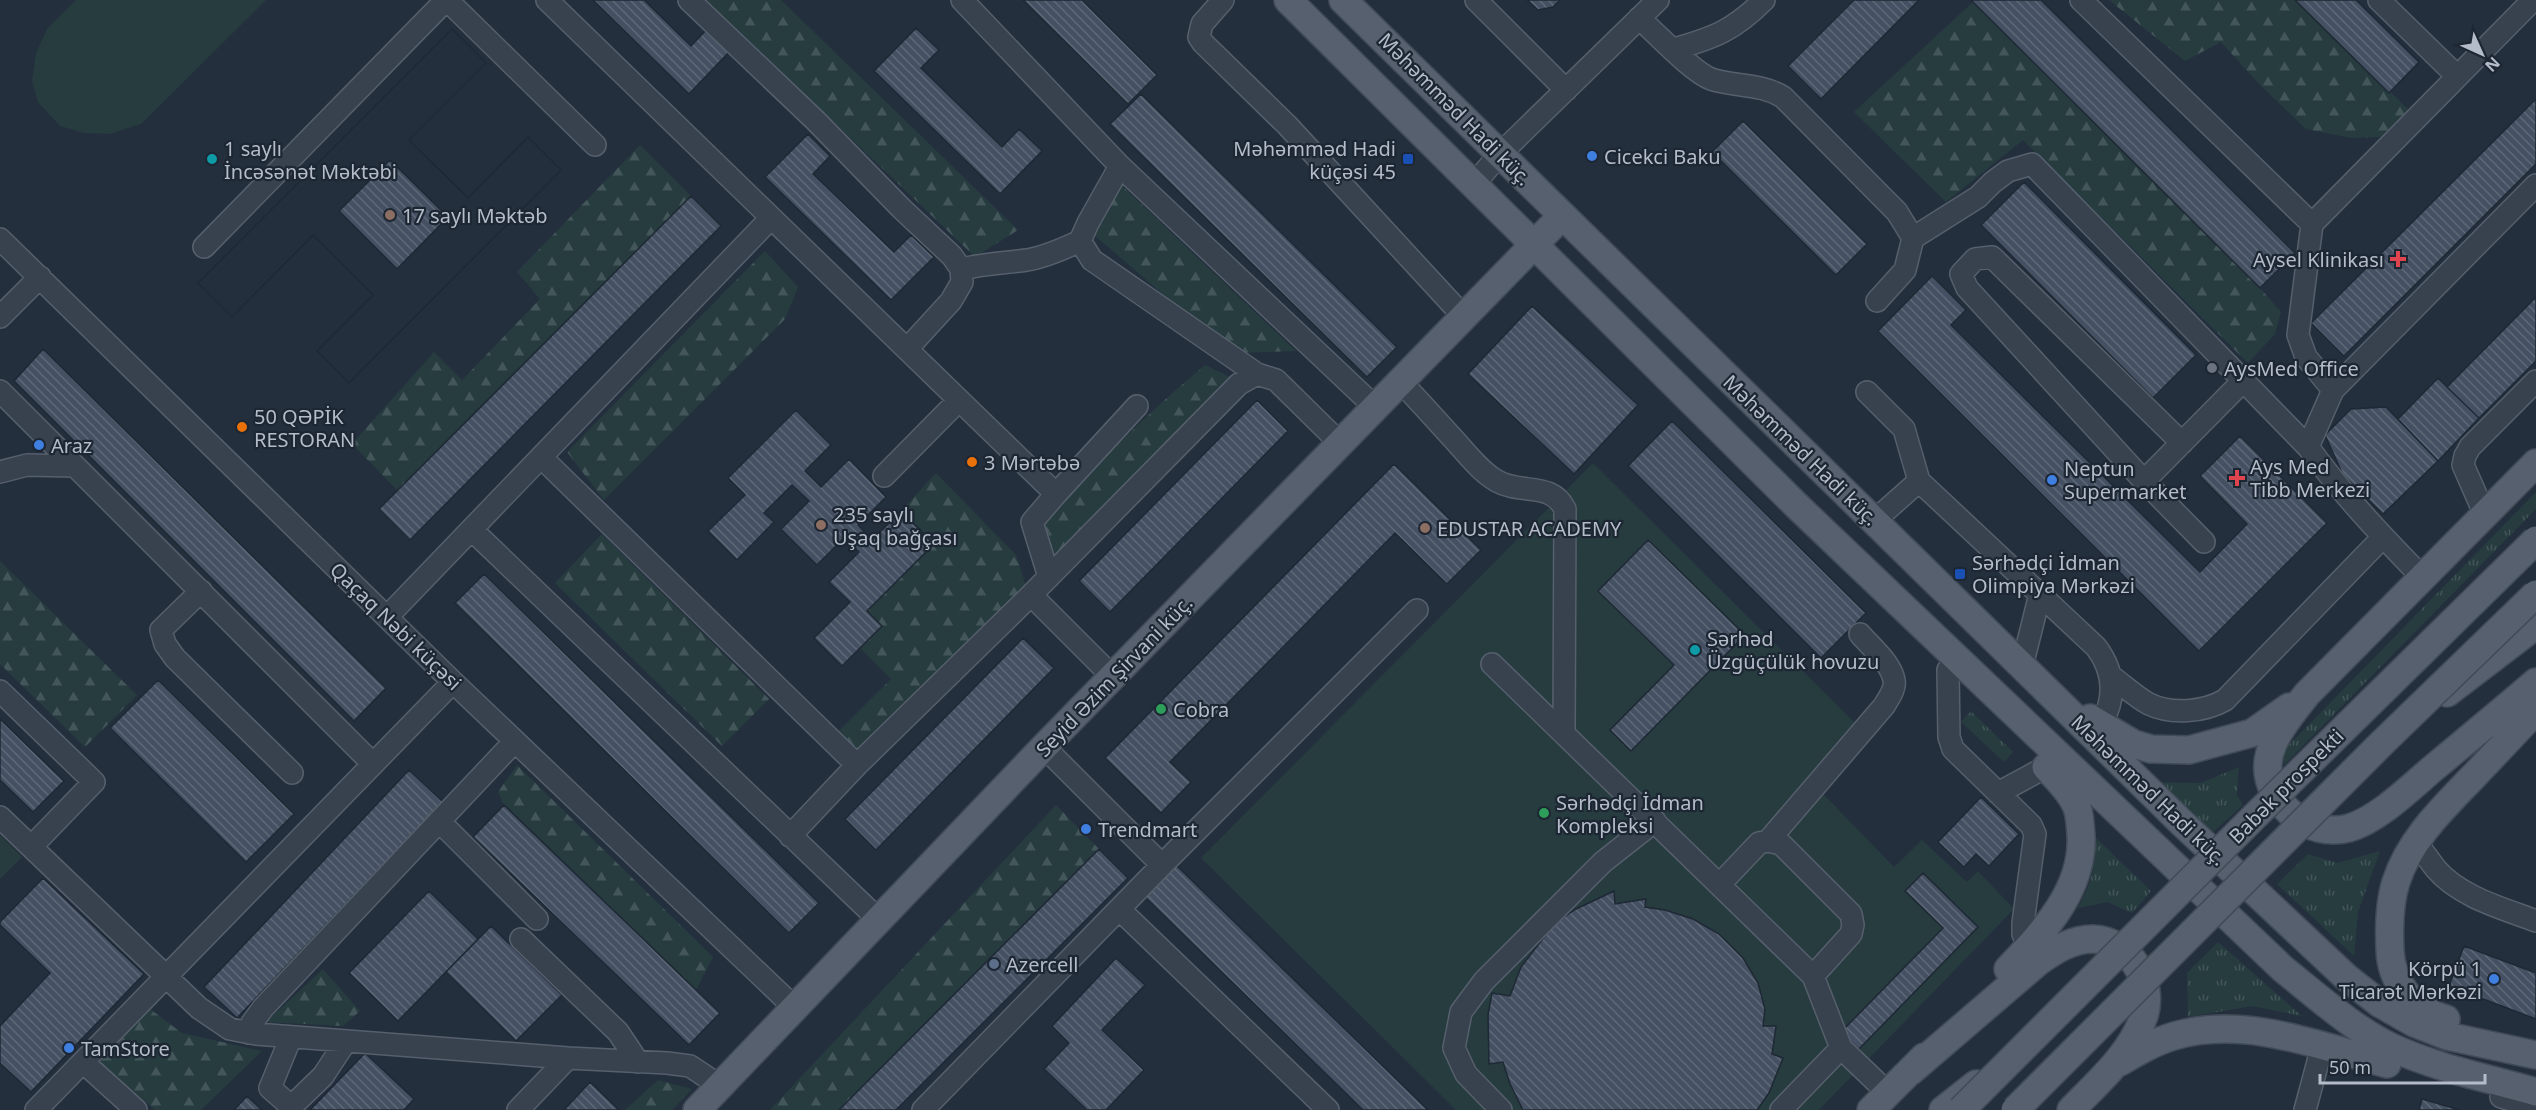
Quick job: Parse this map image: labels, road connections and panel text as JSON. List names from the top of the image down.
{
  "streets": {
    "main road": ["Məhəmməd Hadi küç.", "Seyid Əzim Şirvani küç.", "Babək prospekti"],
    "street": ["Qaçaq Nəbi küçəsi"]
  },
  "crossings": [
    ["Məhəmməd Hadi küç.", "Seyid Əzim Şirvani küç."],
    ["Qaçaq Nəbi küçəsi", "Seyid Əzim Şirvani küç."]
  ],
  "places": {
    "other": [
      "Cicekci Baku",
      "1 saylı İncəsənət Məktəbi",
      "17 saylı Məktəb",
      "AysMed Office",
      "50 QƏPİK RESTORAN",
      "Araz",
      "3 Mərtəbə",
      "Neptun Supermarket",
      "235 saylı Uşaq bağçası",
      "EDUSTAR ACADEMY",
      "Sərhəd Üzgüçülük hovuzu",
      "Cobra",
      "Sərhədçi İdman Kompleksi",
      "Trendmart",
      "Azercell",
      "Körpü 1 Ticarət Mərkəzi",
      "TamStore"
    ],
    "transit": ["Məhəmməd Hadi küçəsi 45", "Sərhədçi İdman Olimpiya Mərkəzi"],
    "health": ["Aysel Klinikası", "Ays Med Tibb Merkezi"]
  },
  "scale_bar": "50 m",
  "north": "bottom right"
}
